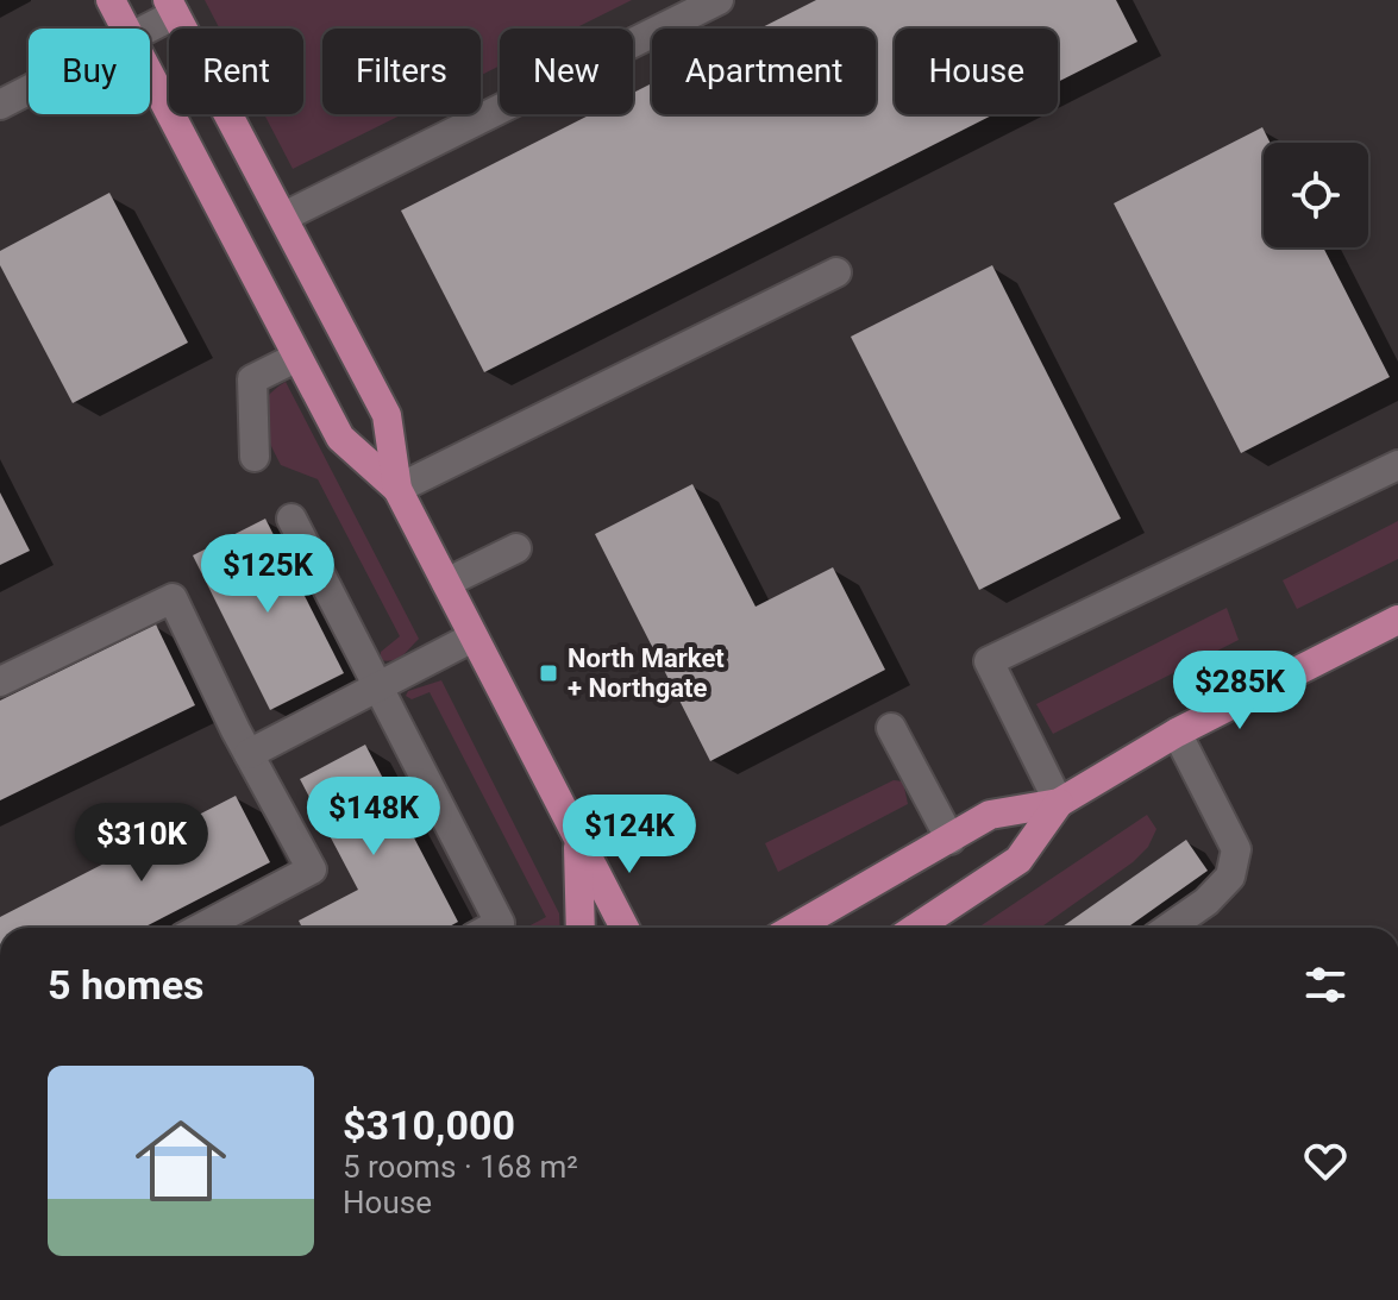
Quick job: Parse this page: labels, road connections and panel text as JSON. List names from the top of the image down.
{
  "places": {
    "transit": ["North Market + Northgate"]
  },
  "page": {
    "chip": [
      "Buy",
      "Rent",
      "Filters",
      "New",
      "Apartment",
      "House"
    ],
    "price": [
      "$125K",
      "$285K",
      "$148K",
      "$124K",
      "$310K"
    ],
    "heading": "5 homes",
    "list": [
      {
        "name": "$310,000",
        "note": "5 rooms · 168 m² · House"
      }
    ]
  }
}
